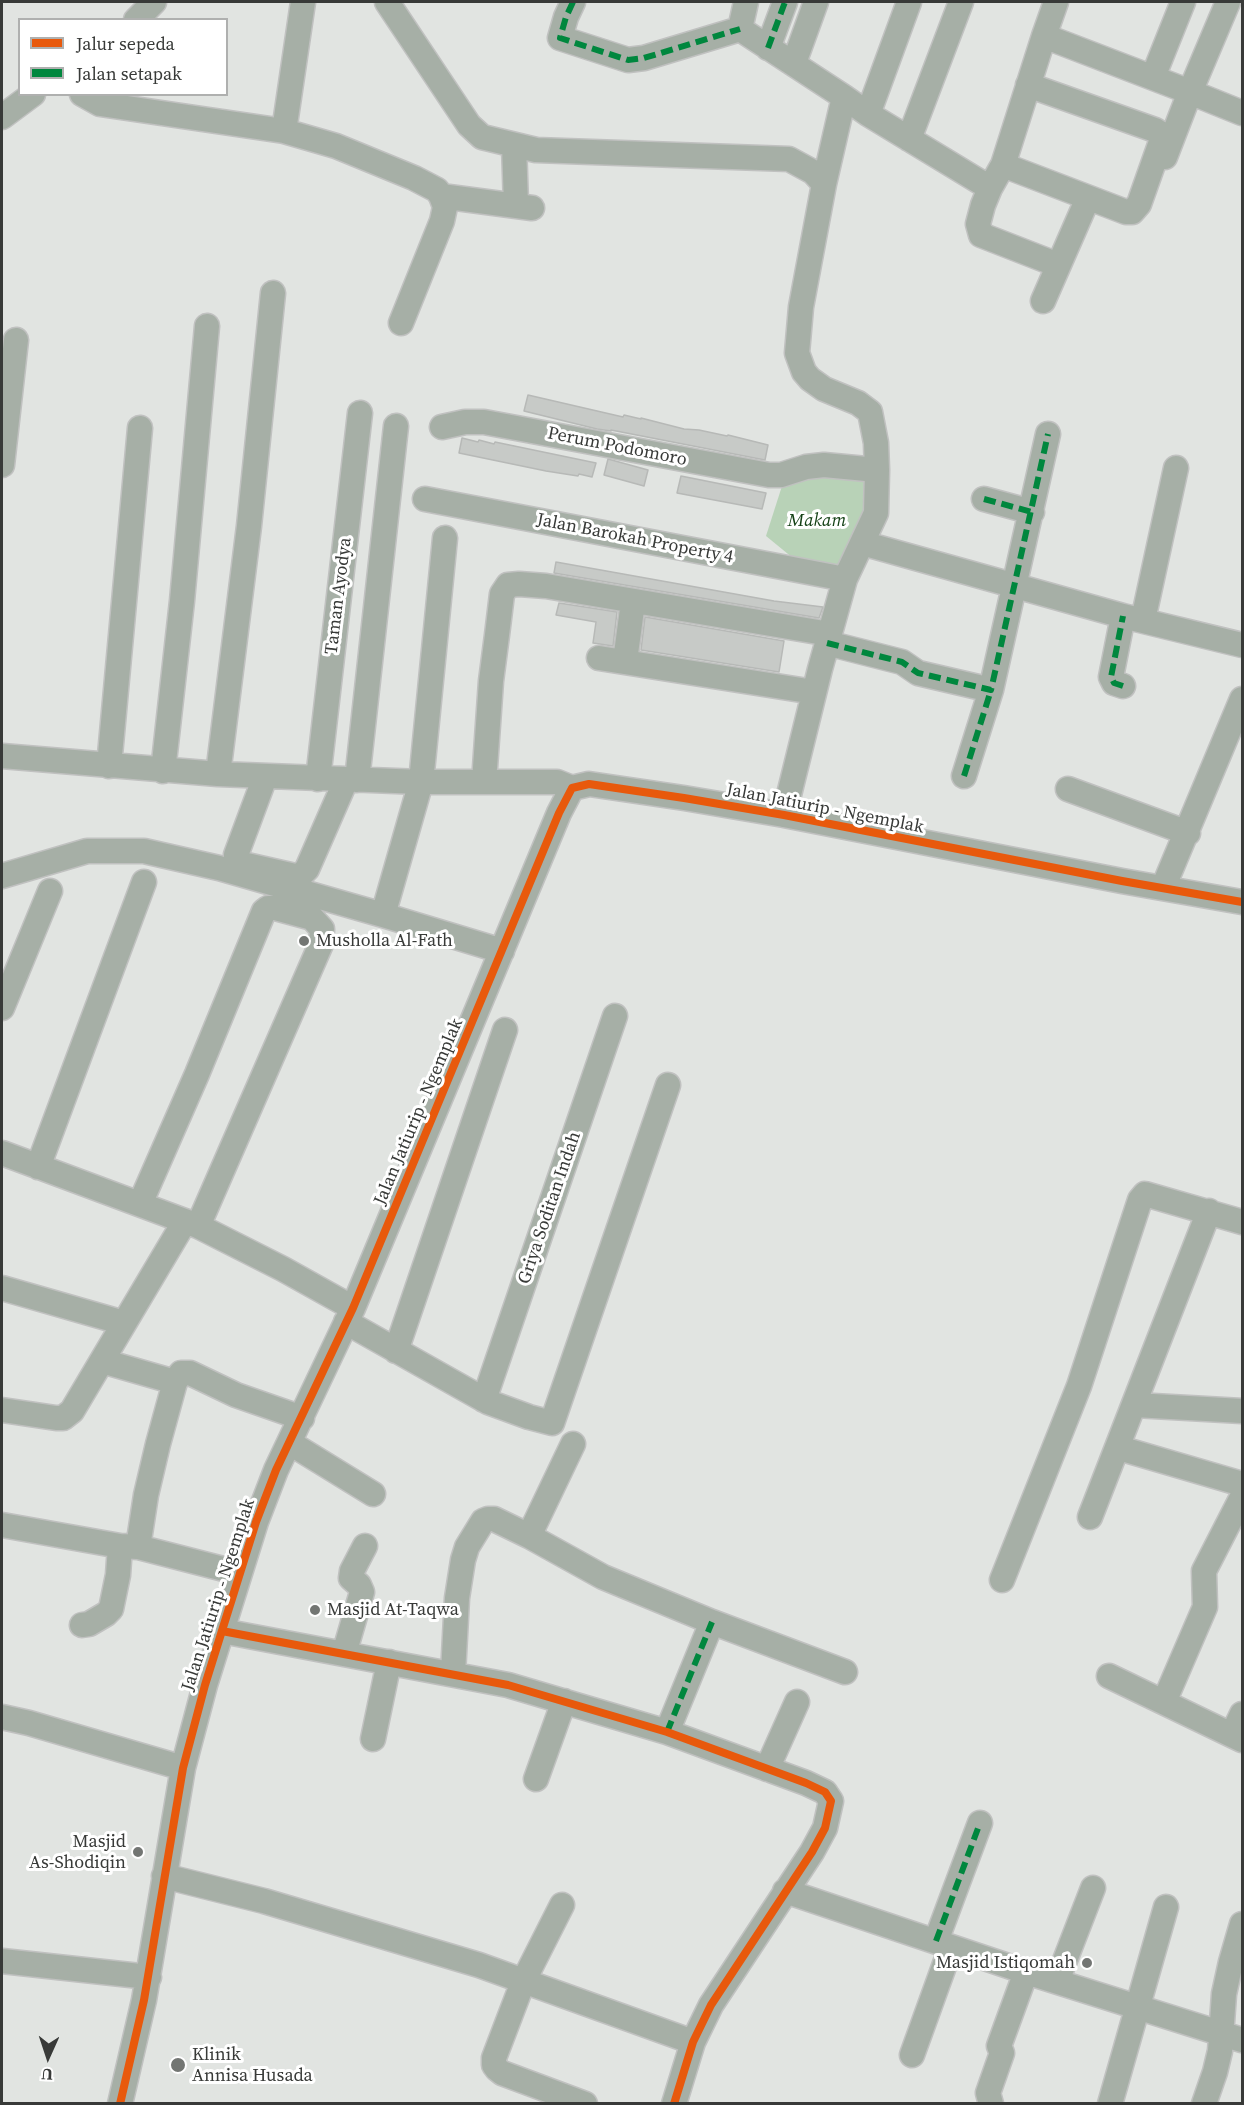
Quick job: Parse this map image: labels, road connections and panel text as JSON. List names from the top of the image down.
{
  "streets": {
    "street": [
      "Perum Podomoro",
      "Jalan Barokah Property 4",
      "Taman Ayodya",
      "Jalan Jatiurip - Ngemplak",
      "Griya Soditan Indah"
    ]
  },
  "parks": ["Makam"],
  "places": [
    "Musholla Al-Fath",
    "Masjid At-Taqwa",
    "Masjid As-Shodiqin",
    "Masjid Istiqomah",
    "Klinik Annisa Husada"
  ],
  "legend": ["Jalur sepeda", "Jalan setapak"],
  "north": "bottom"
}
